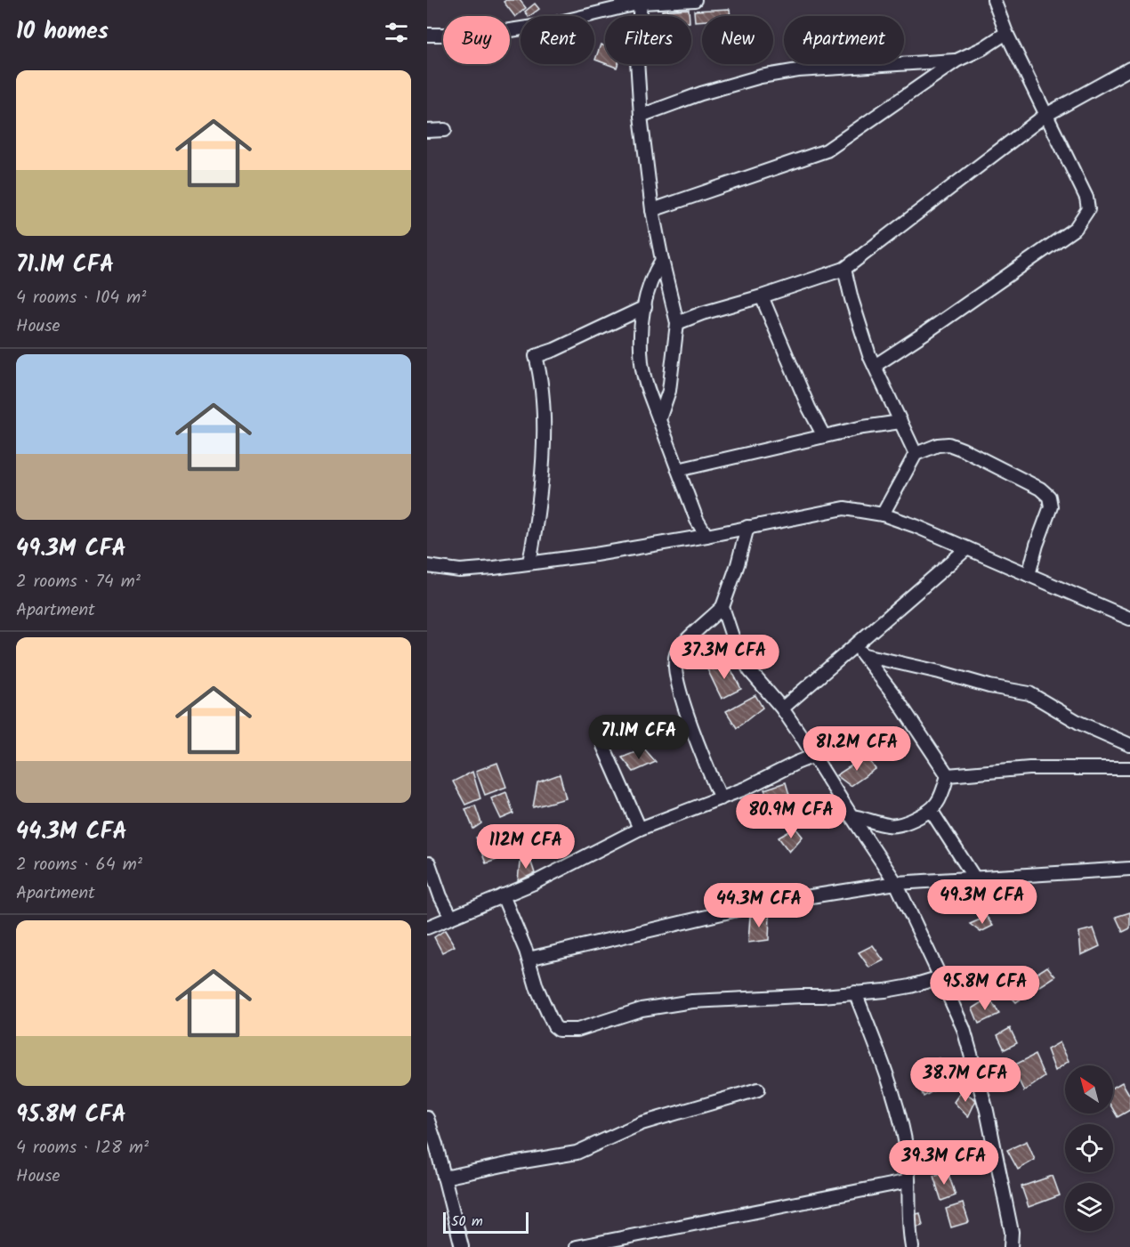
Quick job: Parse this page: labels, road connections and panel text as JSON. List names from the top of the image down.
{
  "scale_bar": "50 m",
  "north": "top left",
  "page": {
    "heading": "10 homes",
    "chip": [
      "Buy",
      "Rent",
      "Filters",
      "New",
      "Apartment"
    ],
    "list": [
      {
        "name": "71.1M CFA",
        "note": "4 rooms · 104 m² · House"
      },
      {
        "name": "49.3M CFA",
        "note": "2 rooms · 74 m² · Apartment"
      },
      {
        "name": "44.3M CFA",
        "note": "2 rooms · 64 m² · Apartment"
      },
      {
        "name": "95.8M CFA",
        "note": "4 rooms · 128 m² · House"
      }
    ],
    "price": [
      "37.3M CFA",
      "71.1M CFA",
      "81.2M CFA",
      "80.9M CFA",
      "112M CFA",
      "49.3M CFA",
      "44.3M CFA",
      "95.8M CFA",
      "38.7M CFA",
      "39.3M CFA"
    ],
    "scale": "50 m"
  }
}
